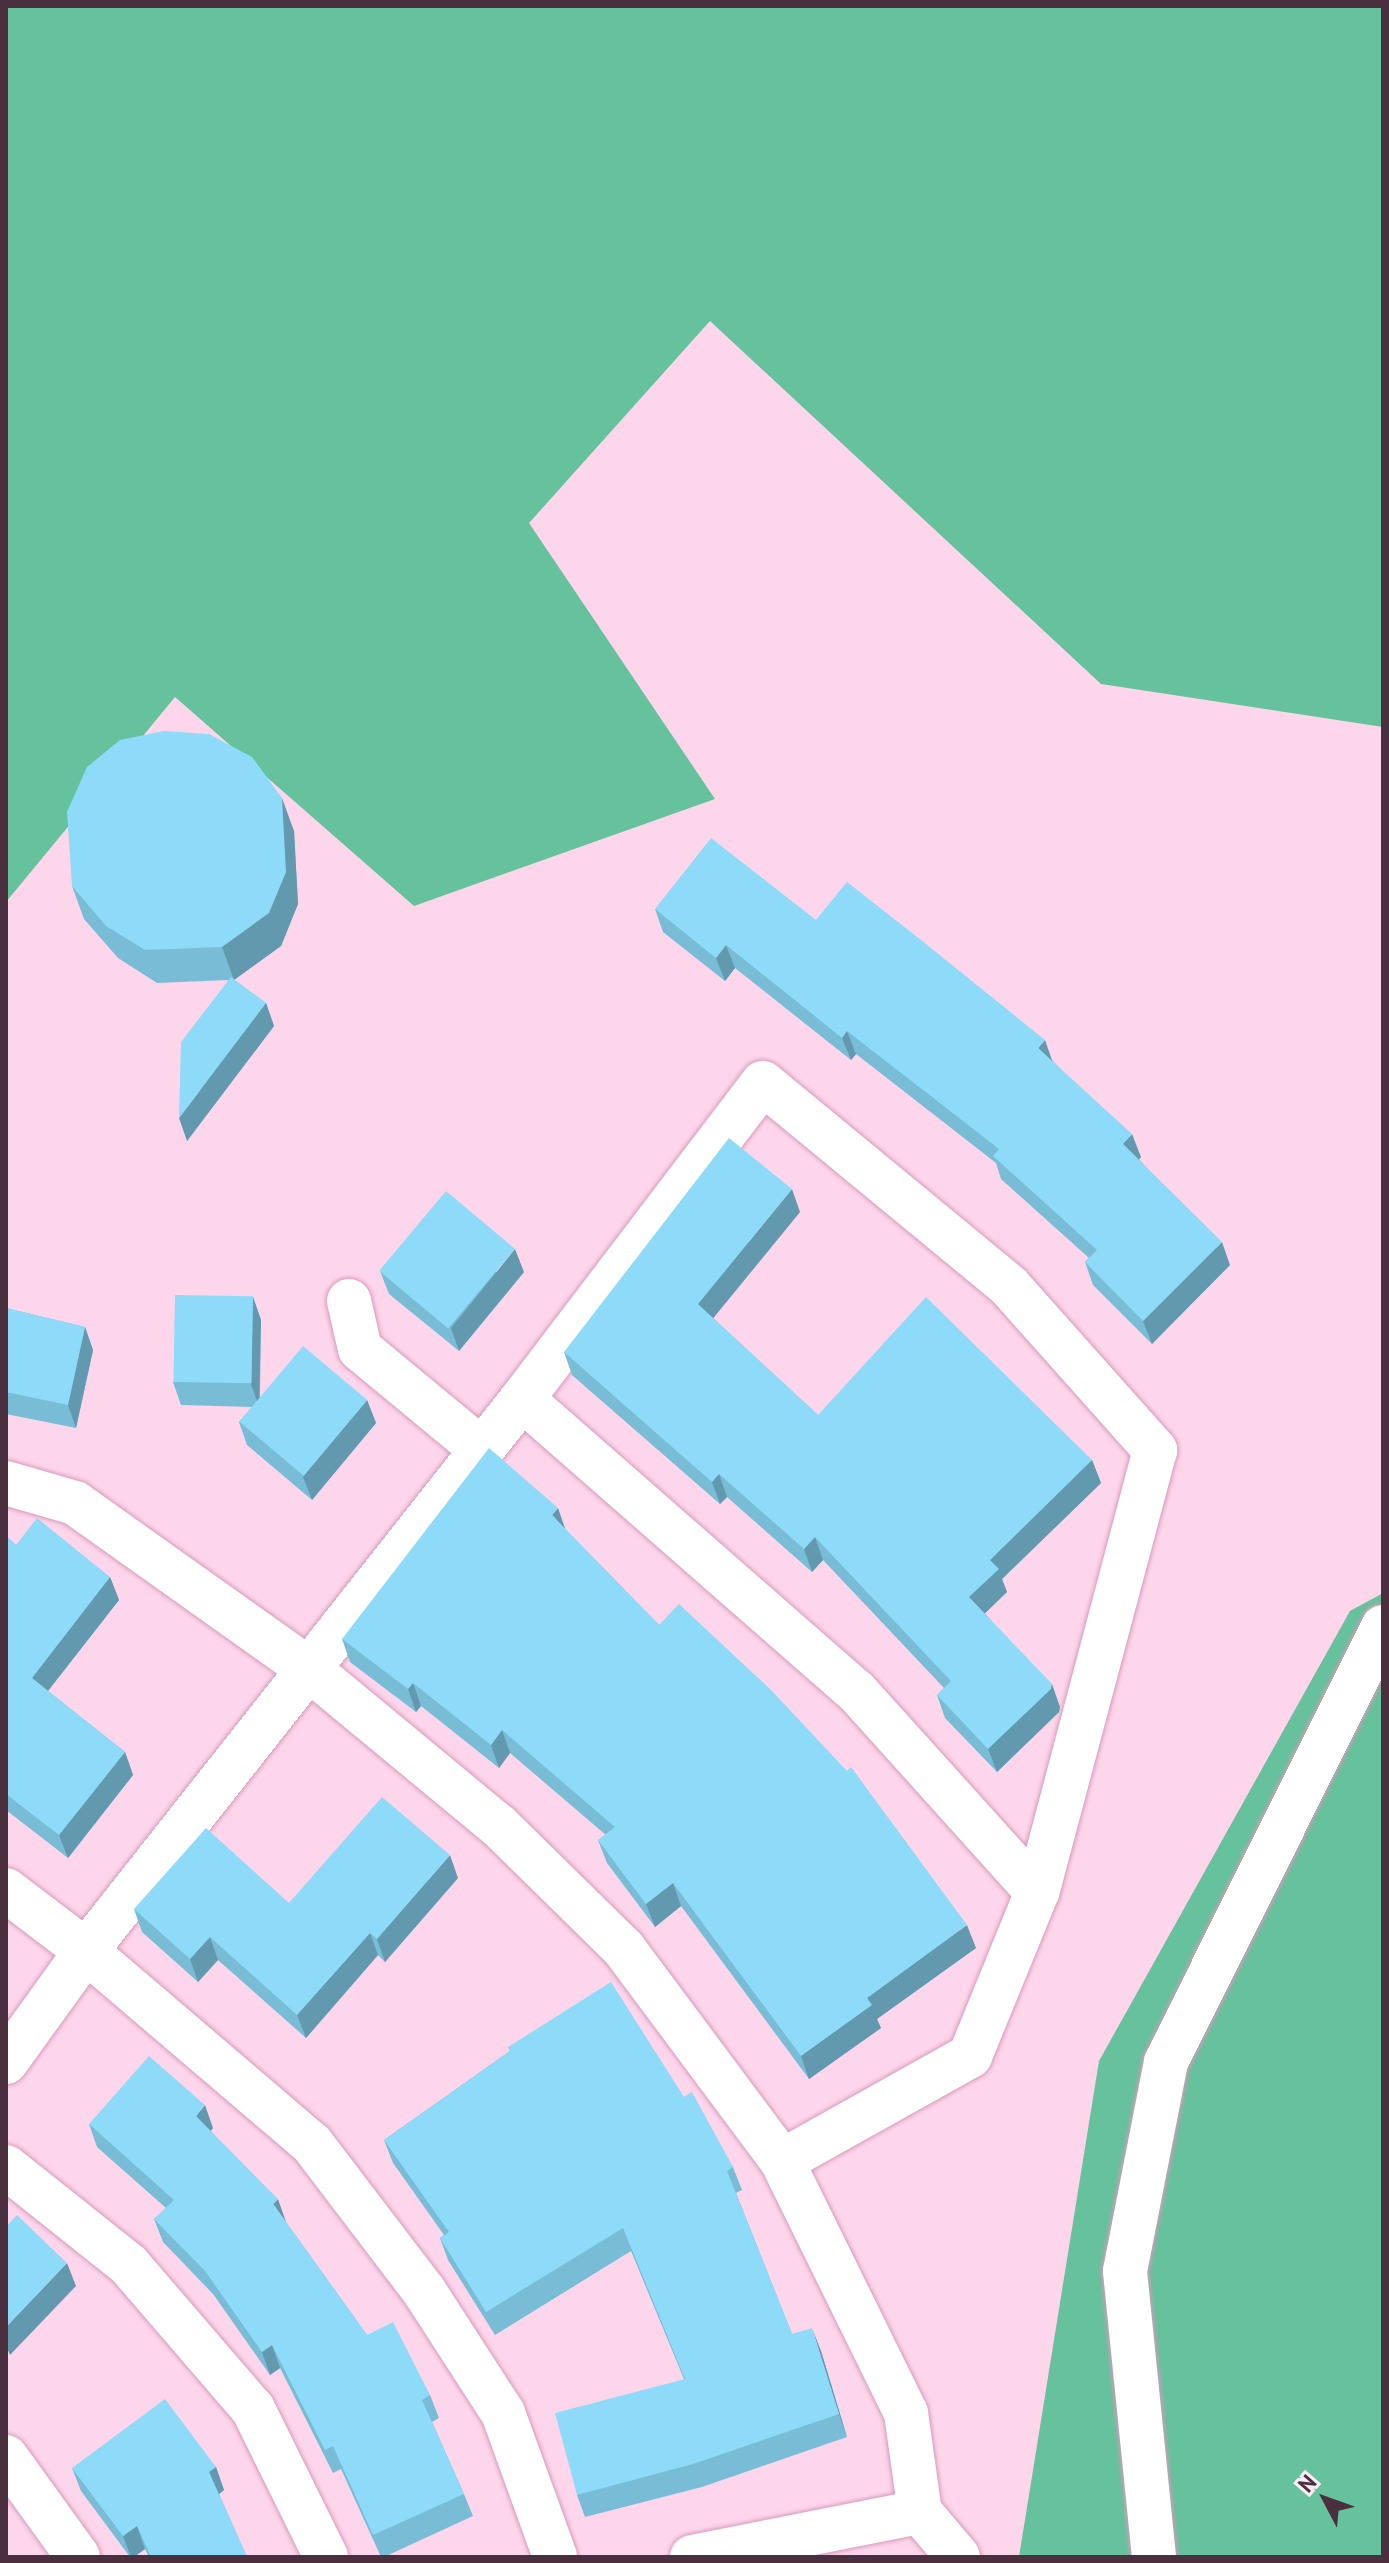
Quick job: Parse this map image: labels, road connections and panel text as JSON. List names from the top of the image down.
{
  "north": "top left"
}
